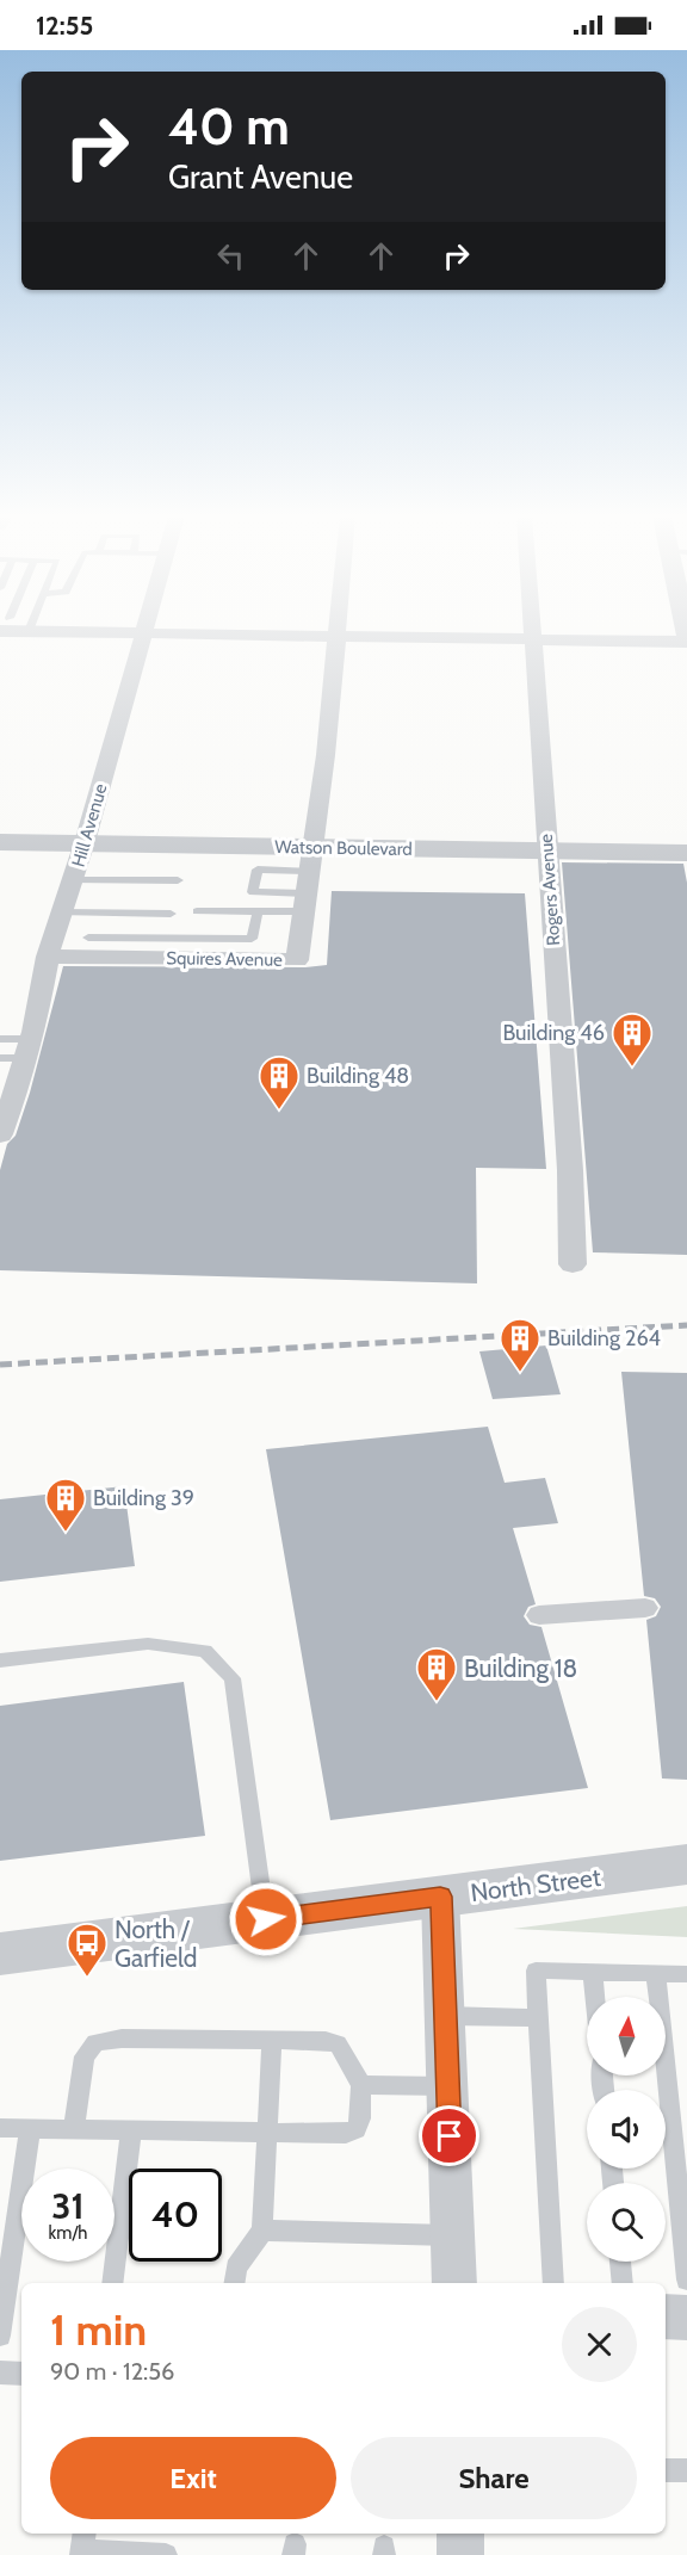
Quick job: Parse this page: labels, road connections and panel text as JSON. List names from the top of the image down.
{
  "streets": {
    "street": [
      "Hill Avenue",
      "Watson Boulevard",
      "Rogers Avenue",
      "Squires Avenue",
      "North Street"
    ]
  },
  "crossings": [
    ["Hill Avenue", "Watson Boulevard"],
    ["Hill Avenue", "Squires Avenue"],
    ["Watson Boulevard", "Rogers Avenue"],
    ["Watson Boulevard", "Squires Avenue"]
  ],
  "places": {
    "building": [
      "Building 46",
      "Building 48",
      "Building 264",
      "Building 39",
      "Building 18"
    ],
    "bus stop": ["North / Garfield"]
  },
  "north": "top",
  "page": {
    "status": "12:55",
    "turn": ["40 m", "Grant Avenue"],
    "speed": "31 km/h",
    "limit": "40",
    "heading": ["1 min", "90 m · 12:56"],
    "buttons": ["Exit", "Share"]
  }
}
